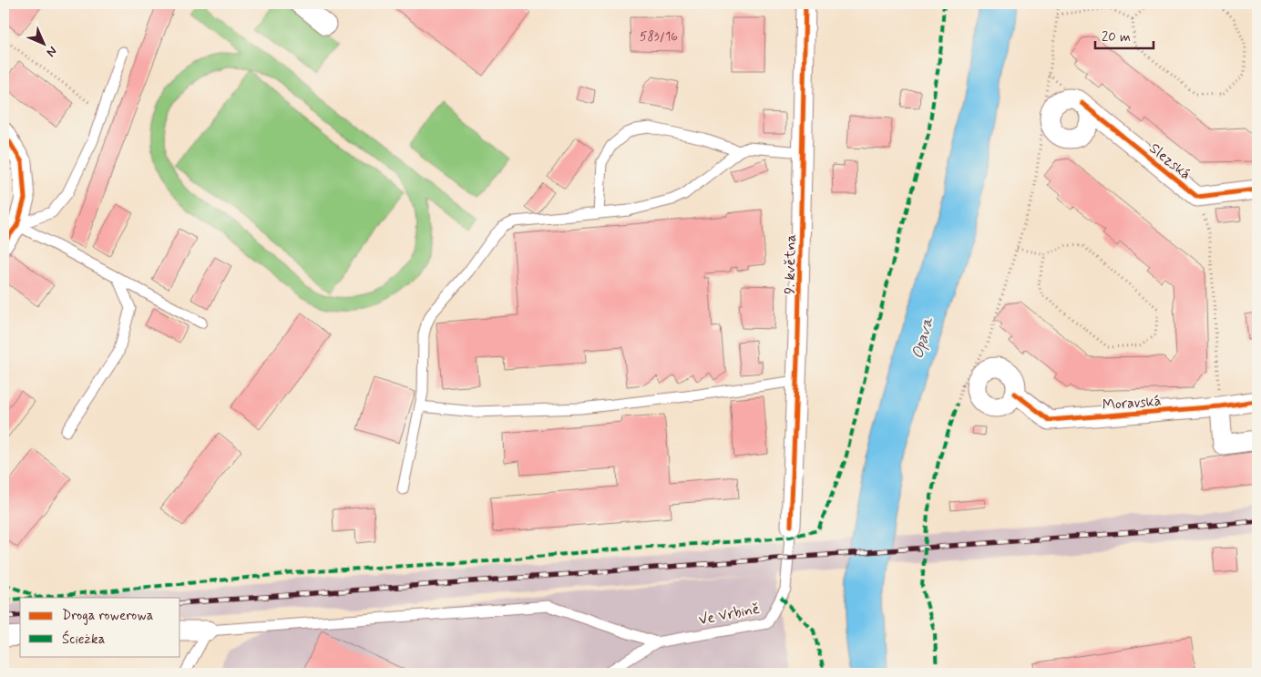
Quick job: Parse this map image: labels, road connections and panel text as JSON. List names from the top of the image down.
{
  "streets": {
    "street": ["Slezská", "9. května", "Moravská"],
    "lane": ["Ve Vrbině"]
  },
  "crossings": [
    ["9. května", "Ve Vrbině"]
  ],
  "water": ["Opava"],
  "house_numbers": ["583/16"],
  "legend": ["Droga rowerowa", "Ścieżka"],
  "scale_bar": "20 m",
  "north": "bottom right"
}
